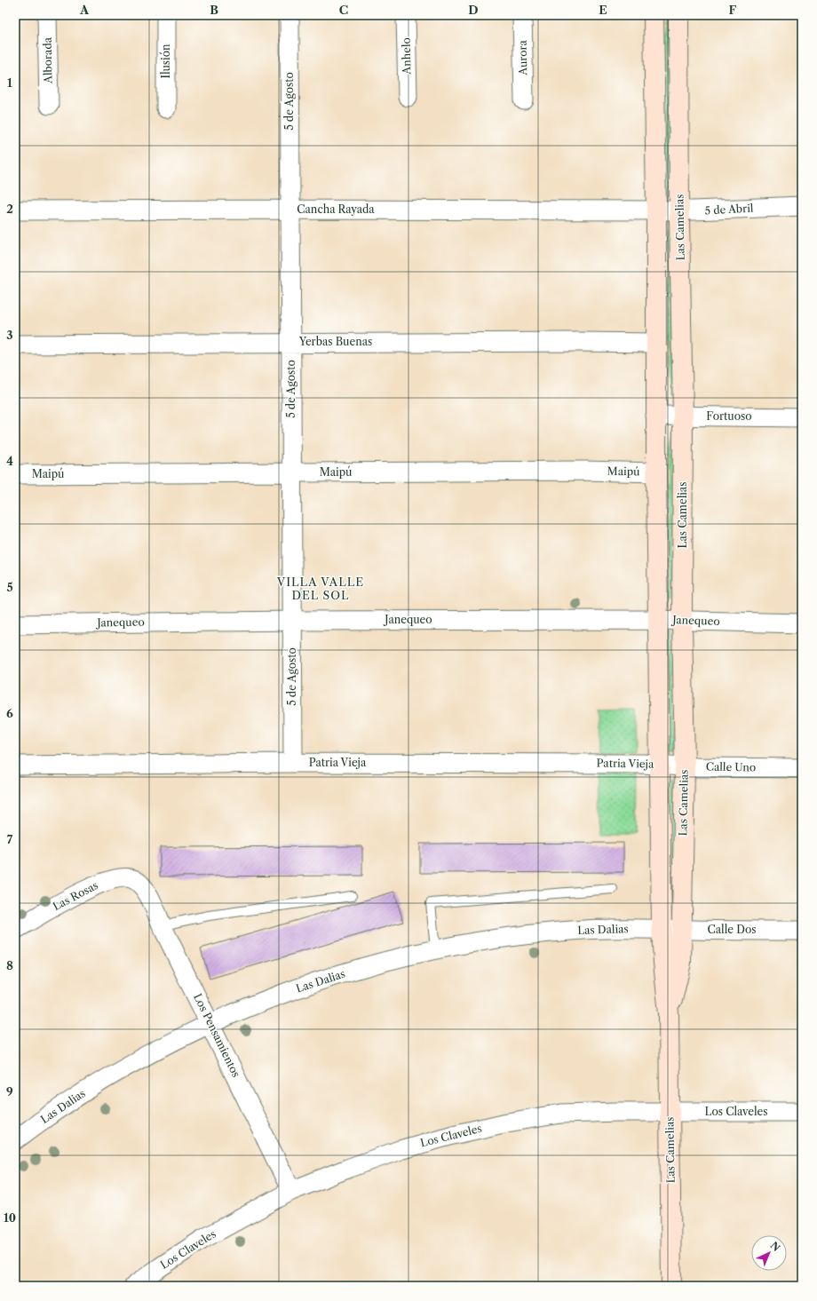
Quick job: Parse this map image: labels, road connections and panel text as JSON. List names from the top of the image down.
{
  "streets": {
    "street": [
      "Anhelo",
      "Aurora",
      "Alborada",
      "Ilusión",
      "5 de Agosto",
      "Cancha Rayada",
      "5 de Abril",
      "Las Camelias",
      "Yerbas Buenas",
      "Fortuoso",
      "Maipú",
      "Janequeo",
      "Patria Vieja",
      "Calle Uno",
      "Las Rosas",
      "Las Dalias",
      "Calle Dos",
      "Los Pensamientos",
      "Los Claveles"
    ]
  },
  "crossings": [
    ["5 de Agosto", "Cancha Rayada"],
    ["5 de Agosto", "Yerbas Buenas"],
    ["5 de Agosto", "Maipú"],
    ["5 de Agosto", "Janequeo"],
    ["5 de Agosto", "Patria Vieja"],
    ["Cancha Rayada", "5 de Abril"],
    ["Cancha Rayada", "Las Camelias"],
    ["5 de Abril", "Las Camelias"],
    ["Las Camelias", "Yerbas Buenas"],
    ["Las Camelias", "Fortuoso"],
    ["Las Camelias", "Maipú"],
    ["Las Camelias", "Janequeo"],
    ["Las Camelias", "Patria Vieja"],
    ["Las Camelias", "Calle Uno"],
    ["Las Camelias", "Las Dalias"],
    ["Las Camelias", "Calle Dos"],
    ["Las Camelias", "Los Claveles"],
    ["Patria Vieja", "Calle Uno"],
    ["Las Rosas", "Los Pensamientos"],
    ["Las Dalias", "Calle Dos"],
    ["Las Dalias", "Los Pensamientos"],
    ["Los Pensamientos", "Los Claveles"]
  ],
  "districts": ["VILLA VALLE DEL SOL"],
  "north": "top right",
  "grid": {
    "columns": [
      "A",
      "B",
      "C",
      "D",
      "E",
      "F"
    ],
    "rows": [
      "1",
      "2",
      "3",
      "4",
      "5",
      "6",
      "7",
      "8",
      "9",
      "10"
    ]
  }
}
